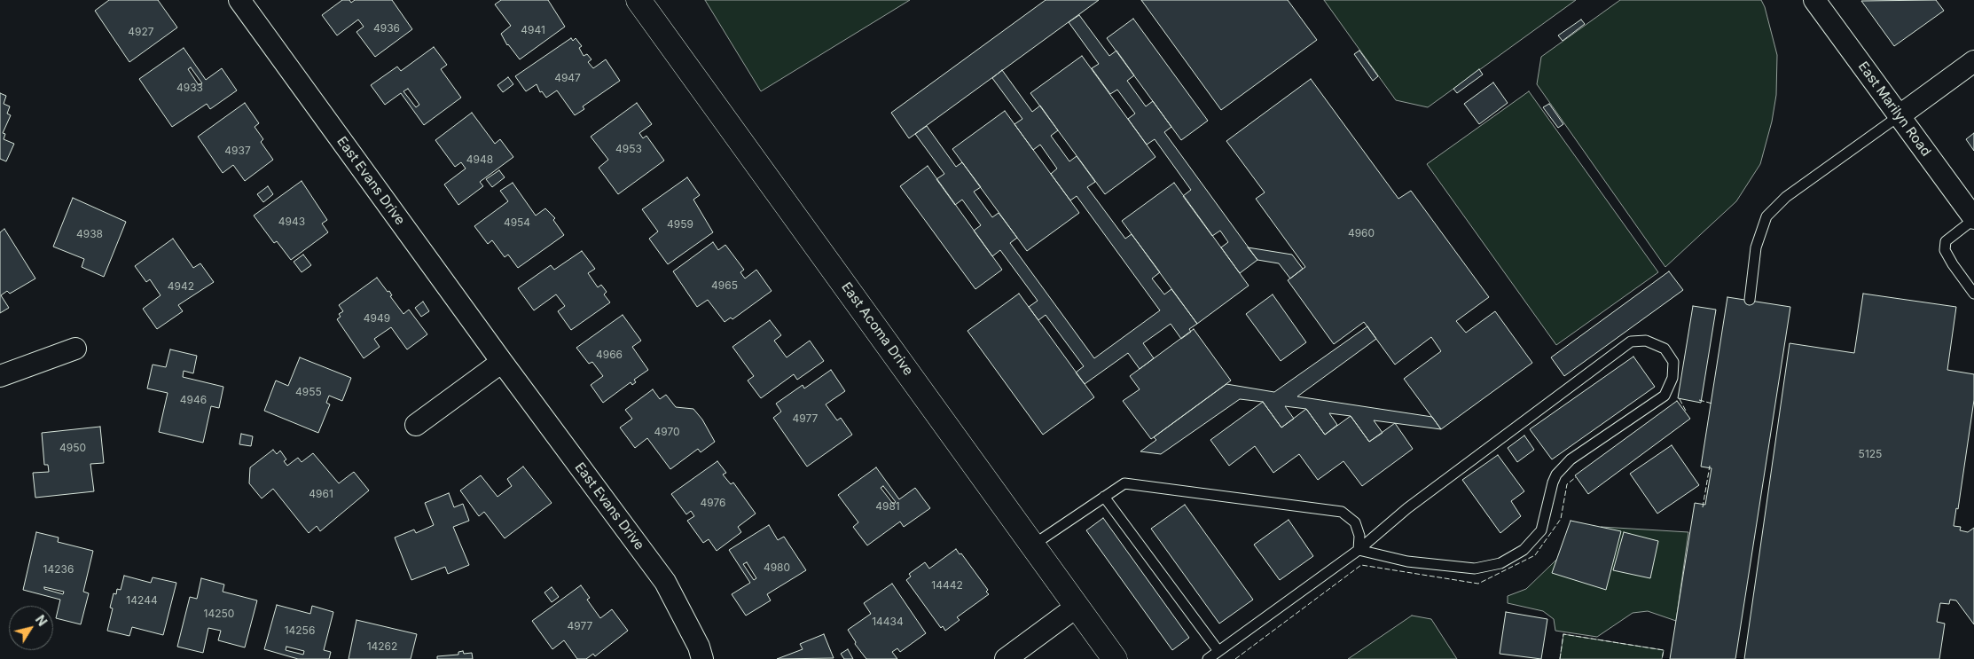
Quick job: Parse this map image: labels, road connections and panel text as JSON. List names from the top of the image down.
{
  "streets": {
    "street": ["East Marilyn Road", "East Evans Drive", "East Acoma Drive"]
  },
  "house_numbers": [
    "4936",
    "4941",
    "4927",
    "4947",
    "4933",
    "4953",
    "4937",
    "4948",
    "4943",
    "4954",
    "4959",
    "4960",
    "4938",
    "4965",
    "4942",
    "4949",
    "4966",
    "4955",
    "4946",
    "4977",
    "4970",
    "4950",
    "5125",
    "4961",
    "4976",
    "4981",
    "4980",
    "14236",
    "14442",
    "14244",
    "14250",
    "14434",
    "4977",
    "14256",
    "14262"
  ],
  "north": "top right"
}
